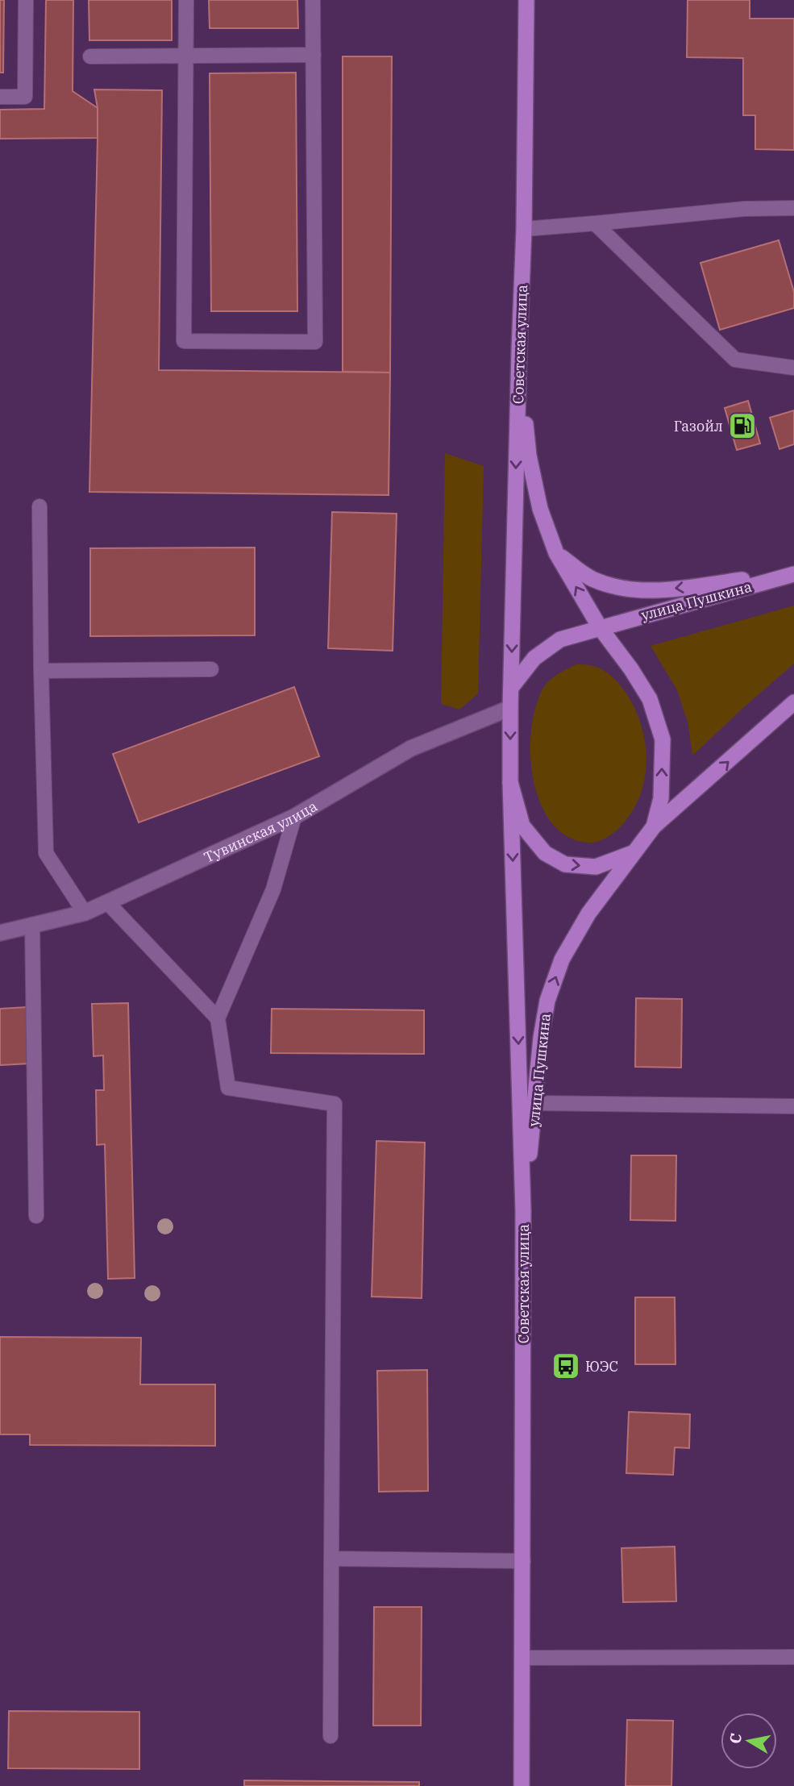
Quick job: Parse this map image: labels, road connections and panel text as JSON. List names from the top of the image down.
{
  "streets": {
    "main road": ["Советская улица", "улица Пушкина"],
    "street": ["Тувинская улица"]
  },
  "crossings": [
    ["Советская улица", "улица Пушкина"],
    ["Советская улица", "Тувинская улица"],
    ["улица Пушкина", "Тувинская улица"]
  ],
  "one_way": ["улица Пушкина"],
  "places": {
    "fuel station": ["Газойл"],
    "bus stop": ["ЮЭС"]
  },
  "north": "left"
}
